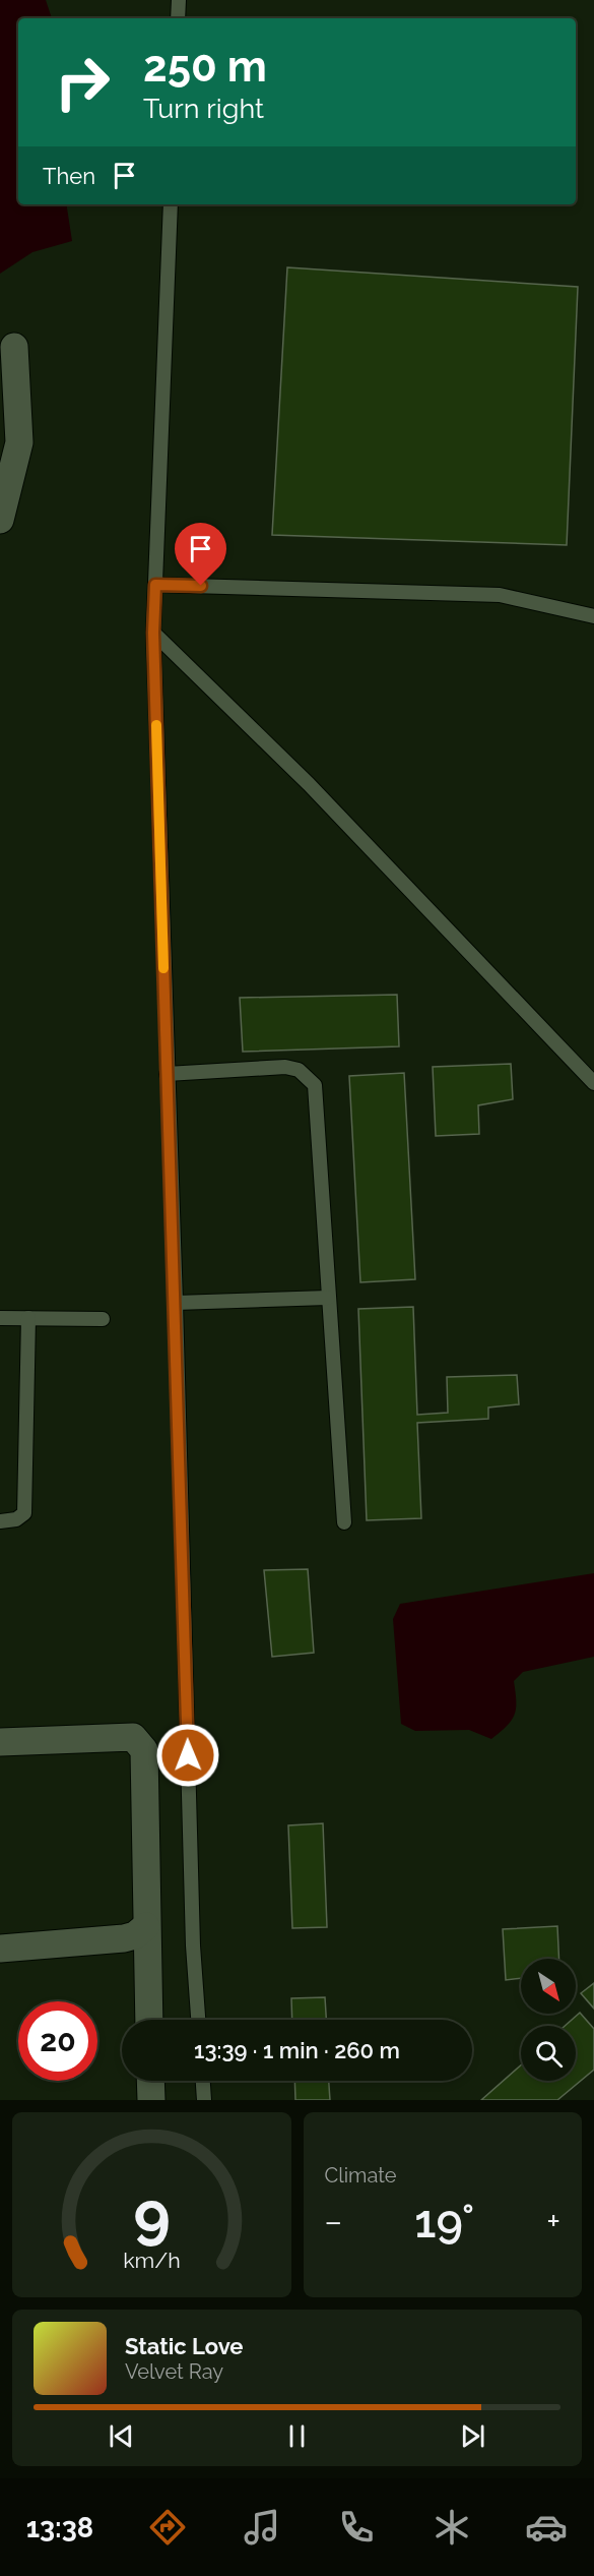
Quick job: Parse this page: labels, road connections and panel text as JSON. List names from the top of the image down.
{
  "north": "bottom right",
  "page": {
    "turn": ["250 m", "Turn right"],
    "then": "Then",
    "limit": "20",
    "trip": "13:39 · 1 min · 260 m",
    "tile": "Climate",
    "heat": ["−", "19°", "+"],
    "song": ["Static Love", "Velvet Ray"],
    "tabs": "13:38",
    "gauge": ["9", "km/h"]
  }
}
